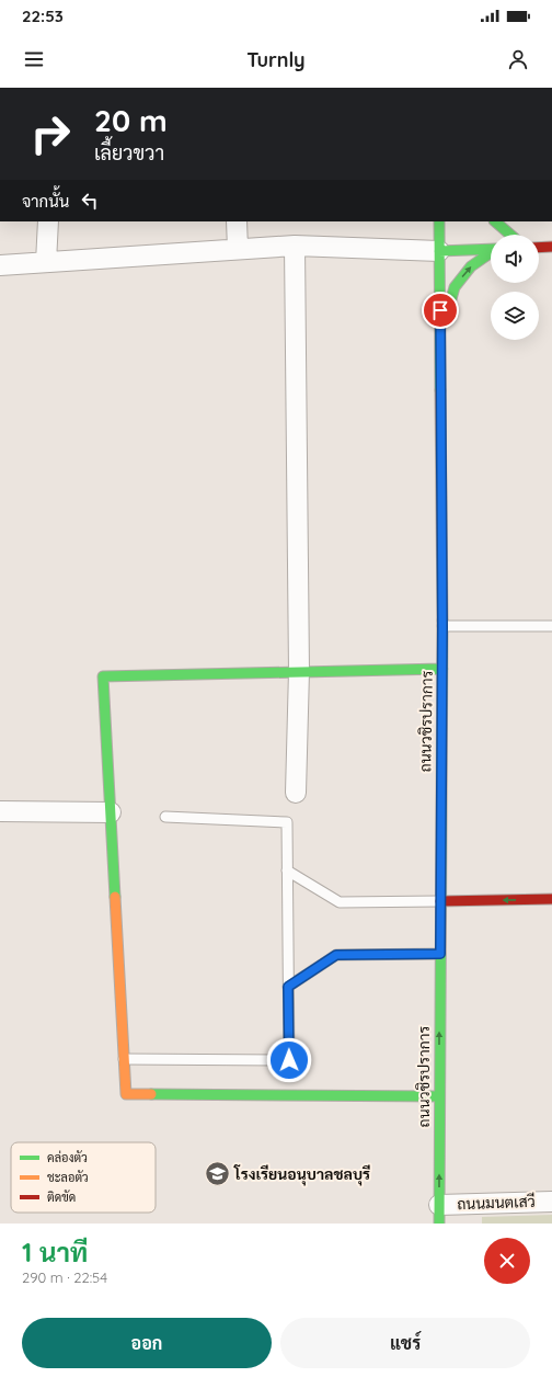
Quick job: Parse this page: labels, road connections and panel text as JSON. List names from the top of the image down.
{
  "streets": {
    "street": ["ถนนวชิรปราการ", "ถนนมนตเสวี"]
  },
  "crossings": [
    ["ถนนวชิรปราการ", "ถนนมนตเสวี"]
  ],
  "places": {
    "school or university": ["โรงเรียนอนุบาลชลบุรี"]
  },
  "legend": ["คล่องตัว", "ชะลอตัว", "ติดขัด"],
  "page": {
    "status": "22:53",
    "header": "Turnly",
    "turn": ["20 m", "เลี้ยวขวา"],
    "then": "จากนั้น",
    "heading": ["1 นาที", "290 m · 22:54"],
    "buttons": ["ออก", "แชร์"]
  }
}
